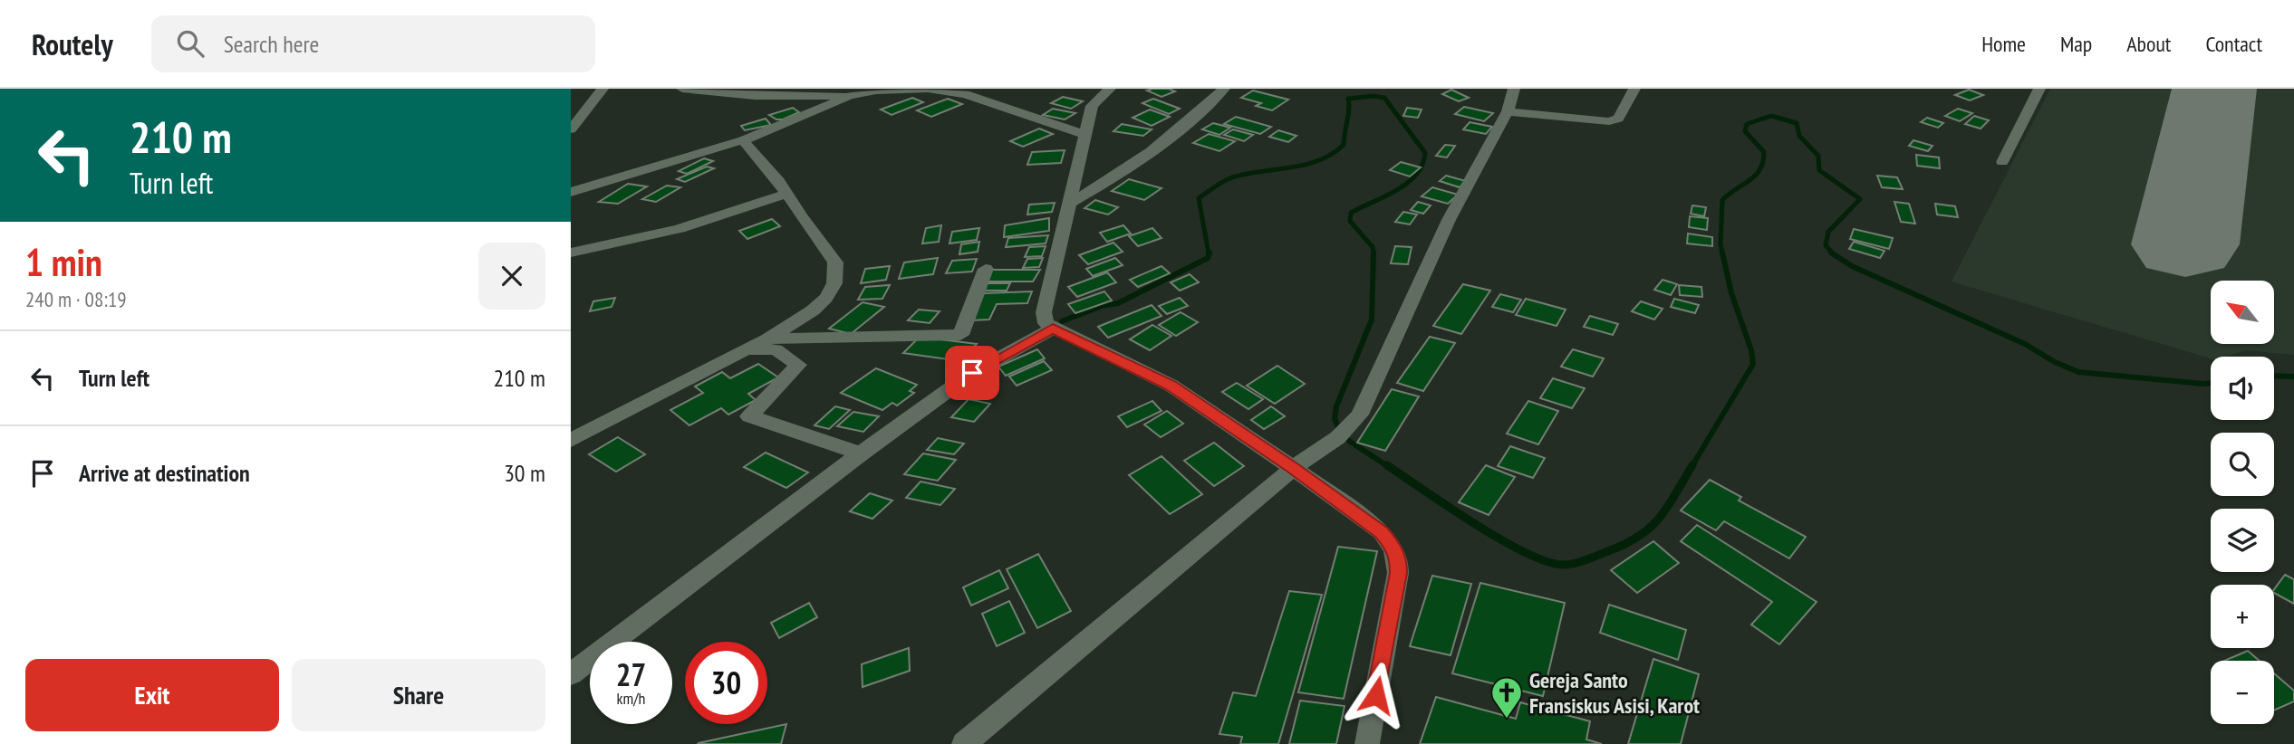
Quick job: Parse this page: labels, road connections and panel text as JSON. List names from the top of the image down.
{
  "places": {
    "church": ["Gereja Santo Fransiskus Asisi, Karot"]
  },
  "north": "top left",
  "page": {
    "header": "Routely",
    "search": "Search here",
    "nav": [
      "Home",
      "Map",
      "About",
      "Contact"
    ],
    "turn": ["210 m", "Turn left"],
    "heading": ["1 min", "240 m · 08:19"],
    "map_buttons": ["+", "−"],
    "list": [
      {
        "name": "Turn left",
        "value": "210 m"
      },
      {
        "name": "Arrive at destination",
        "value": "30 m"
      }
    ],
    "speed": "27 km/h",
    "limit": "30",
    "buttons": ["Exit", "Share"]
  }
}
